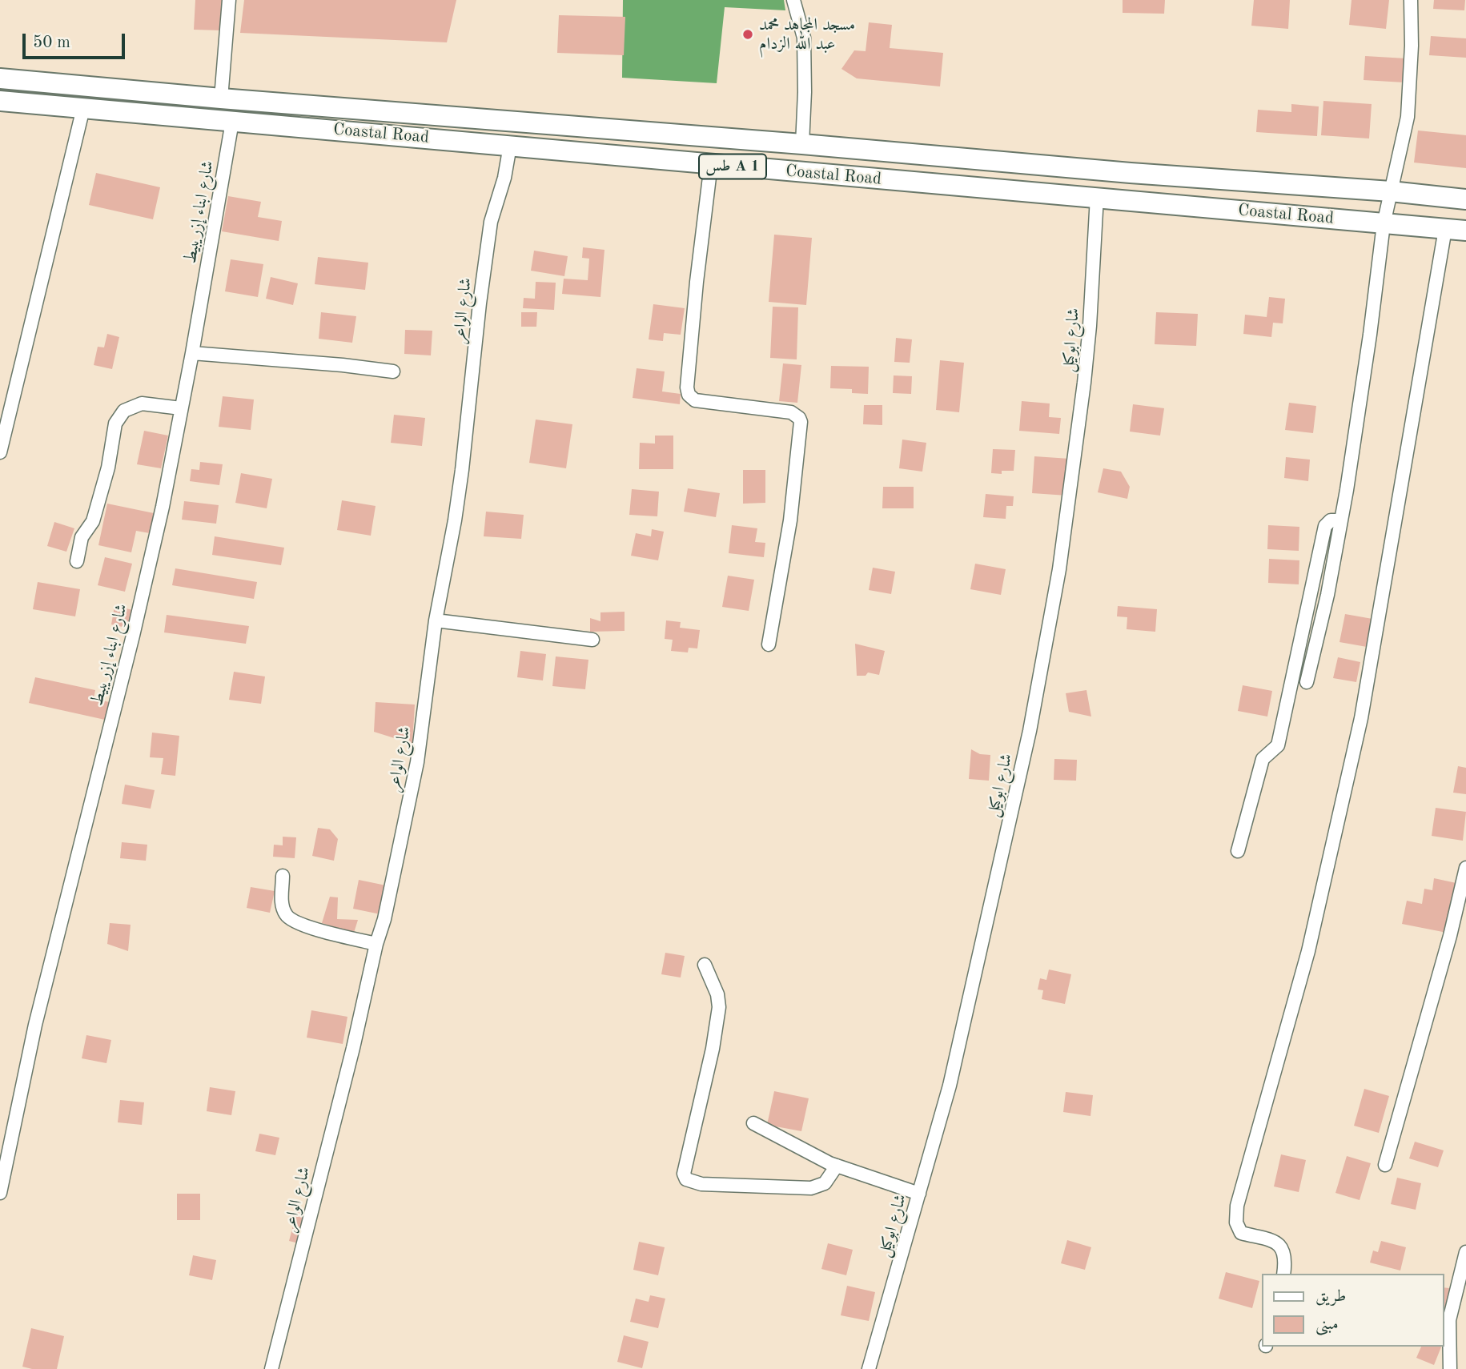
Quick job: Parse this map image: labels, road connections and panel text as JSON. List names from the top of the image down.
{
  "streets": {
    "highway": ["Coastal Road", "طس A 1"],
    "street": ["شارع ابناء إزريبيط", "شارع الواعر", "شارع ابوكيل"]
  },
  "crossings": [
    ["Coastal Road", "شارع ابناء إزريبيط"],
    ["Coastal Road", "شارع الواعر"],
    ["Coastal Road", "شارع ابوكيل"]
  ],
  "places": ["مسجد المجاهد محمد عبد الله الزدام"],
  "legend": ["طريق", "مبنى"],
  "scale_bar": "50 m"
}
